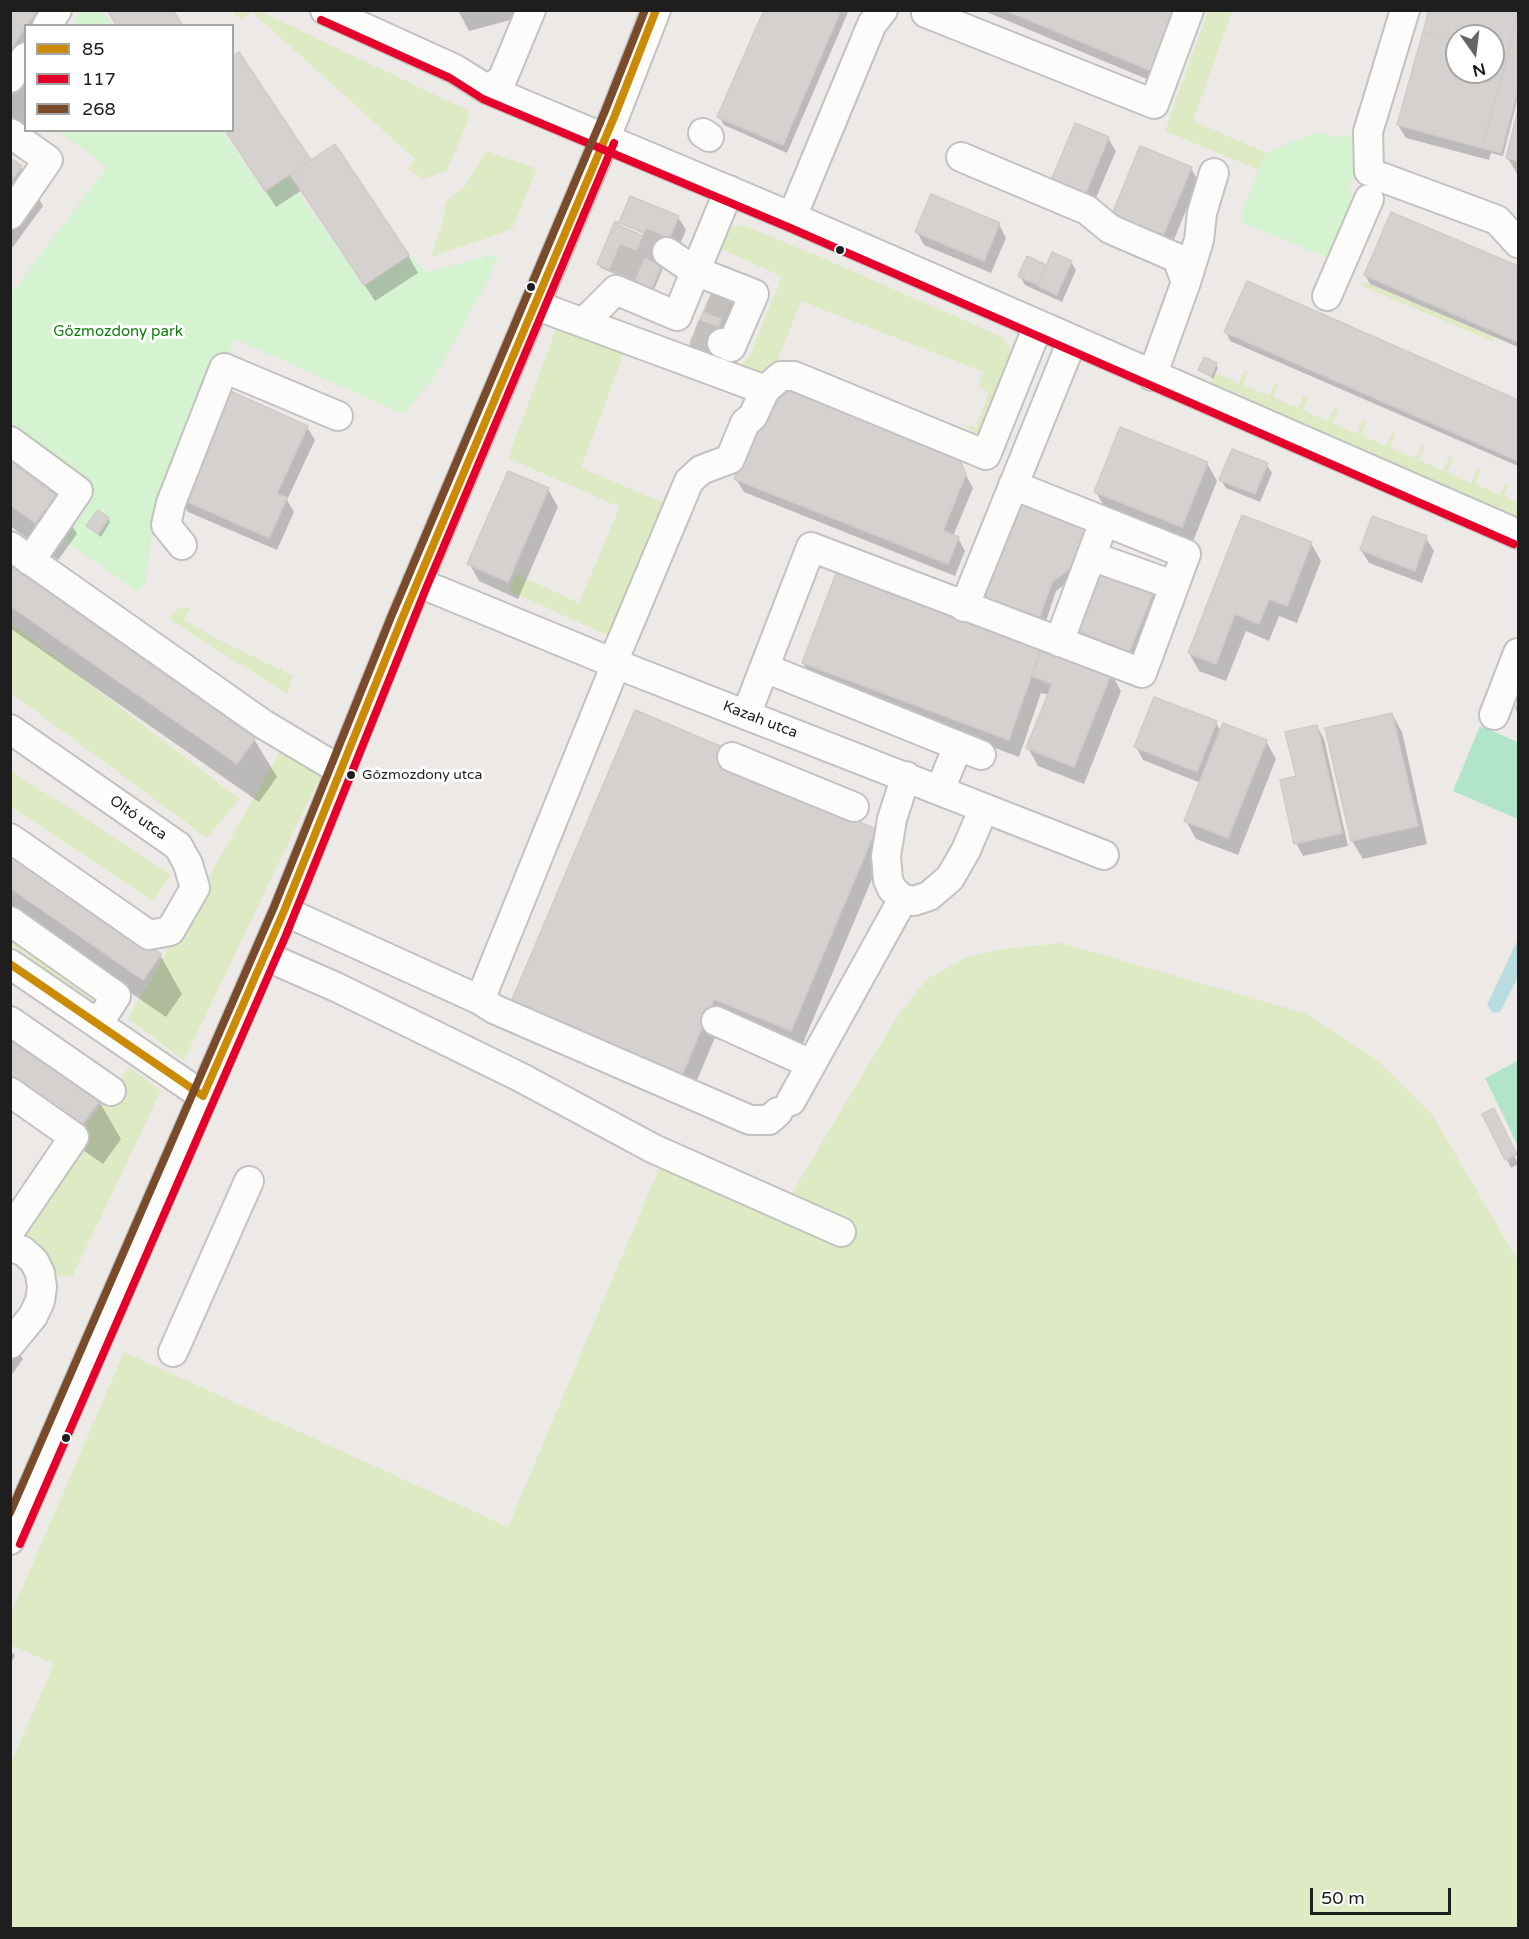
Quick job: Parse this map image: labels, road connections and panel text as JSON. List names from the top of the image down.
{
  "streets": {
    "street": ["Kazah utca", "Oltó utca"]
  },
  "parks": ["Gőzmozdony park"],
  "places": ["Gőzmozdony utca"],
  "lines": ["transit line 85", "transit line 268", "transit line 117"],
  "legend": ["85", "117", "268"],
  "scale_bar": "50 m",
  "north": "bottom"
}
